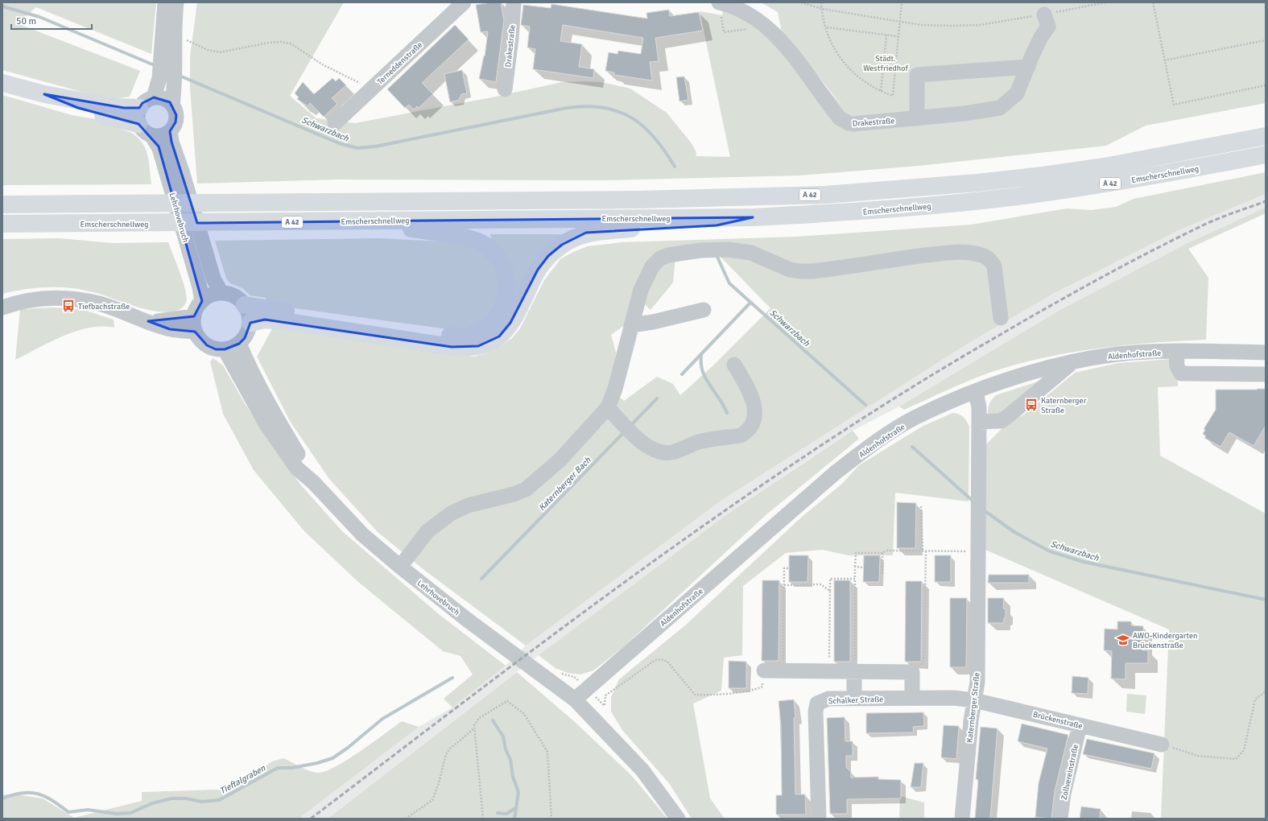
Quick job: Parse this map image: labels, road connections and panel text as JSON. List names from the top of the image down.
{
  "streets": {
    "highway": ["Emscherschnellweg", "A 42"],
    "street": [
      "Drakestraße",
      "Terneddenstraße",
      "Lehrhovebruch",
      "Aldenhofstraße",
      "Schalker Straße",
      "Katernberger Straße",
      "Brückenstraße",
      "Zollvereinstraße"
    ]
  },
  "crossings": [
    ["Lehrhovebruch", "Aldenhofstraße"],
    ["Aldenhofstraße", "Katernberger Straße"],
    ["Schalker Straße", "Brückenstraße"],
    ["Katernberger Straße", "Brückenstraße"],
    ["Brückenstraße", "Zollvereinstraße"]
  ],
  "water": ["Schwarzbach", "Katernberger Bach", "Tieftalgraben"],
  "parks": ["Städt. Westfriedhof"],
  "places": {
    "bus stop": ["Tiefbachstraße", "Katernberger Straße"],
    "school or university": ["AWO-Kindergarten Brückenstraße"]
  },
  "scale_bar": "50 m"
}
